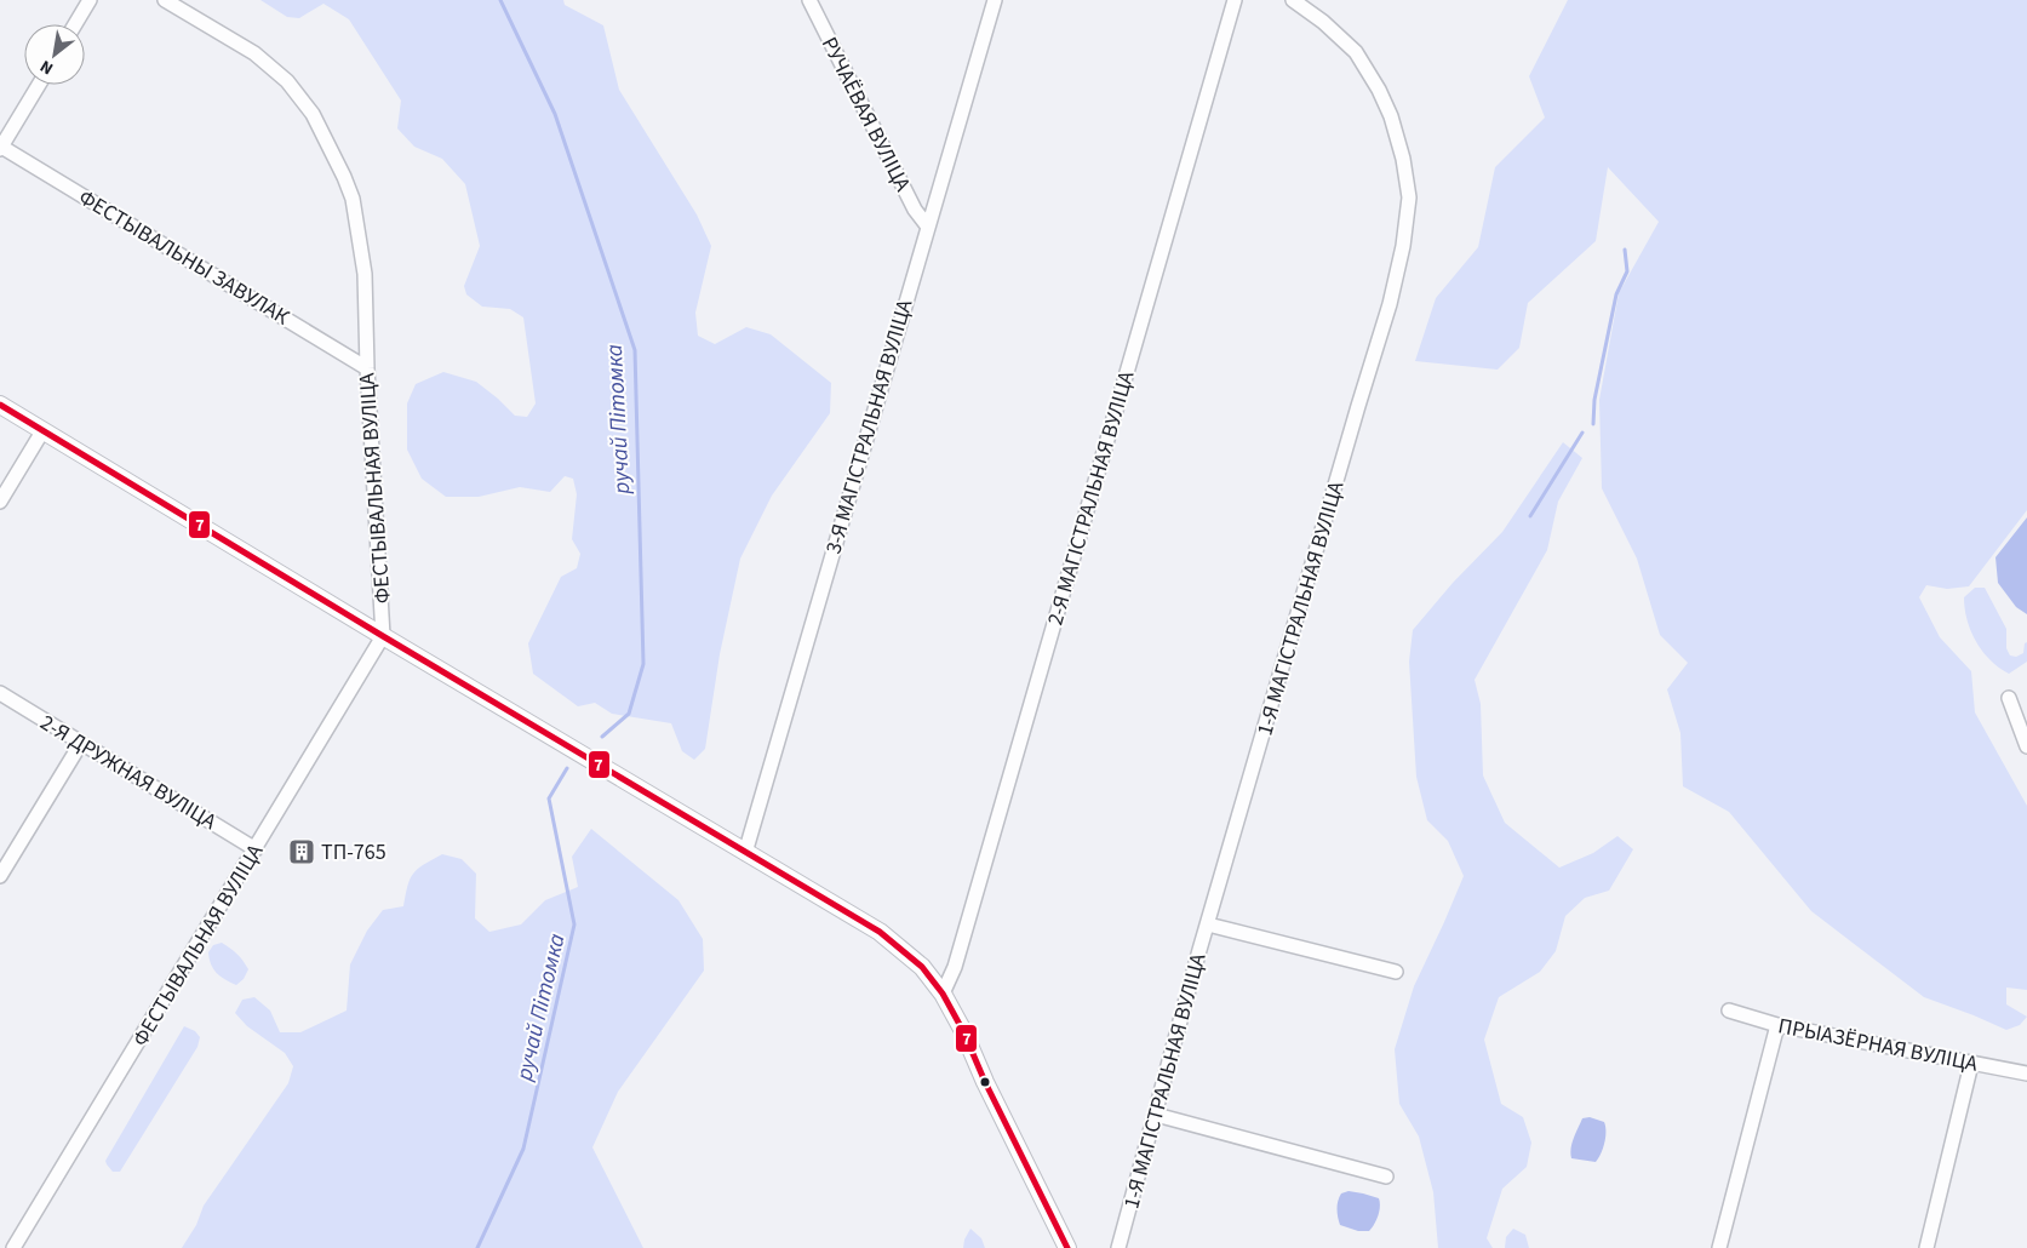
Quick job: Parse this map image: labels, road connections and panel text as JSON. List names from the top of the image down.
{
  "streets": {
    "street": [
      "РУЧАЁВАЯ ВУЛІЦА",
      "ФЕСТЫВАЛЬНЫ ЗАВУЛАК",
      "3-Я МАГІСТРАЛЬНАЯ ВУЛІЦА",
      "ФЕСТЫВАЛЬНАЯ ВУЛІЦА",
      "2-Я МАГІСТРАЛЬНАЯ ВУЛІЦА",
      "1-Я МАГІСТРАЛЬНАЯ ВУЛІЦА",
      "2-Я ДРУЖНАЯ ВУЛІЦА",
      "ПРЫАЗЁРНАЯ ВУЛІЦА"
    ]
  },
  "crossings": [
    ["РУЧАЁВАЯ ВУЛІЦА", "3-Я МАГІСТРАЛЬНАЯ ВУЛІЦА"],
    ["ФЕСТЫВАЛЬНЫ ЗАВУЛАК", "ФЕСТЫВАЛЬНАЯ ВУЛІЦА"],
    ["ФЕСТЫВАЛЬНАЯ ВУЛІЦА", "2-Я ДРУЖНАЯ ВУЛІЦА"]
  ],
  "water": ["ручай Пітомка"],
  "places": {
    "building": ["ТП-765"]
  },
  "lines": ["transit line 7"],
  "north": "bottom left"
}
